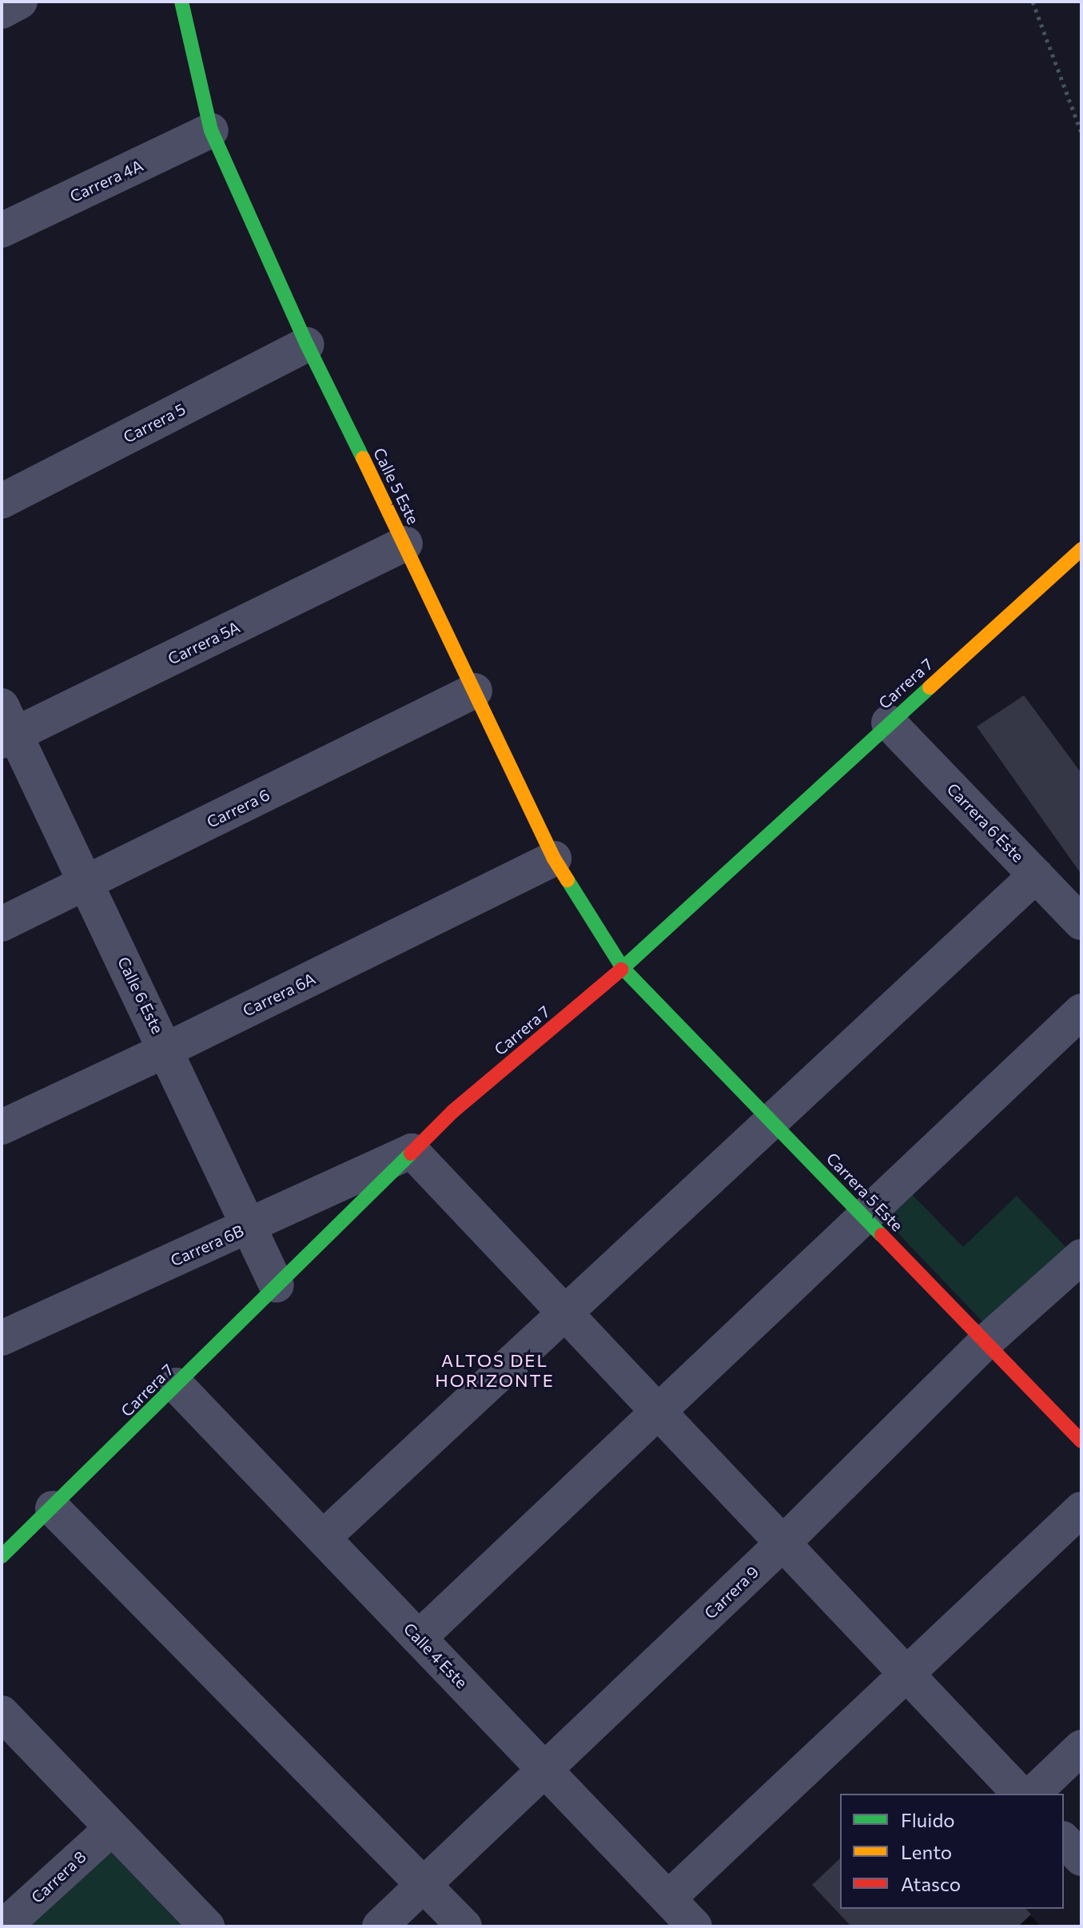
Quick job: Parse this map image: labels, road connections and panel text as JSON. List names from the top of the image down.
{
  "streets": {
    "street": [
      "Carrera 4A",
      "Carrera 5",
      "Calle 5 Este",
      "Carrera 5A",
      "Carrera 7",
      "Carrera 6",
      "Carrera 6 Este",
      "Carrera 6A",
      "Calle 6 Este",
      "Carrera 5 Este",
      "Carrera 6B",
      "Carrera 9",
      "Calle 4 Este",
      "Carrera 8"
    ]
  },
  "crossings": [
    ["Carrera 4A", "Calle 5 Este"],
    ["Carrera 5", "Calle 5 Este"],
    ["Calle 5 Este", "Carrera 5A"],
    ["Calle 5 Este", "Carrera 7"],
    ["Calle 5 Este", "Carrera 6"],
    ["Calle 5 Este", "Carrera 6A"],
    ["Calle 5 Este", "Carrera 5 Este"],
    ["Carrera 5A", "Calle 6 Este"],
    ["Carrera 7", "Carrera 6 Este"],
    ["Carrera 7", "Calle 6 Este"],
    ["Carrera 7", "Carrera 5 Este"],
    ["Carrera 7", "Carrera 6B"],
    ["Carrera 7", "Calle 4 Este"],
    ["Carrera 6", "Calle 6 Este"],
    ["Carrera 6A", "Calle 6 Este"],
    ["Calle 6 Este", "Carrera 6B"],
    ["Carrera 5 Este", "Carrera 9"],
    ["Carrera 9", "Calle 4 Este"]
  ],
  "districts": ["ALTOS DEL HORIZONTE"],
  "legend": ["Fluido", "Lento", "Atasco"]
}
